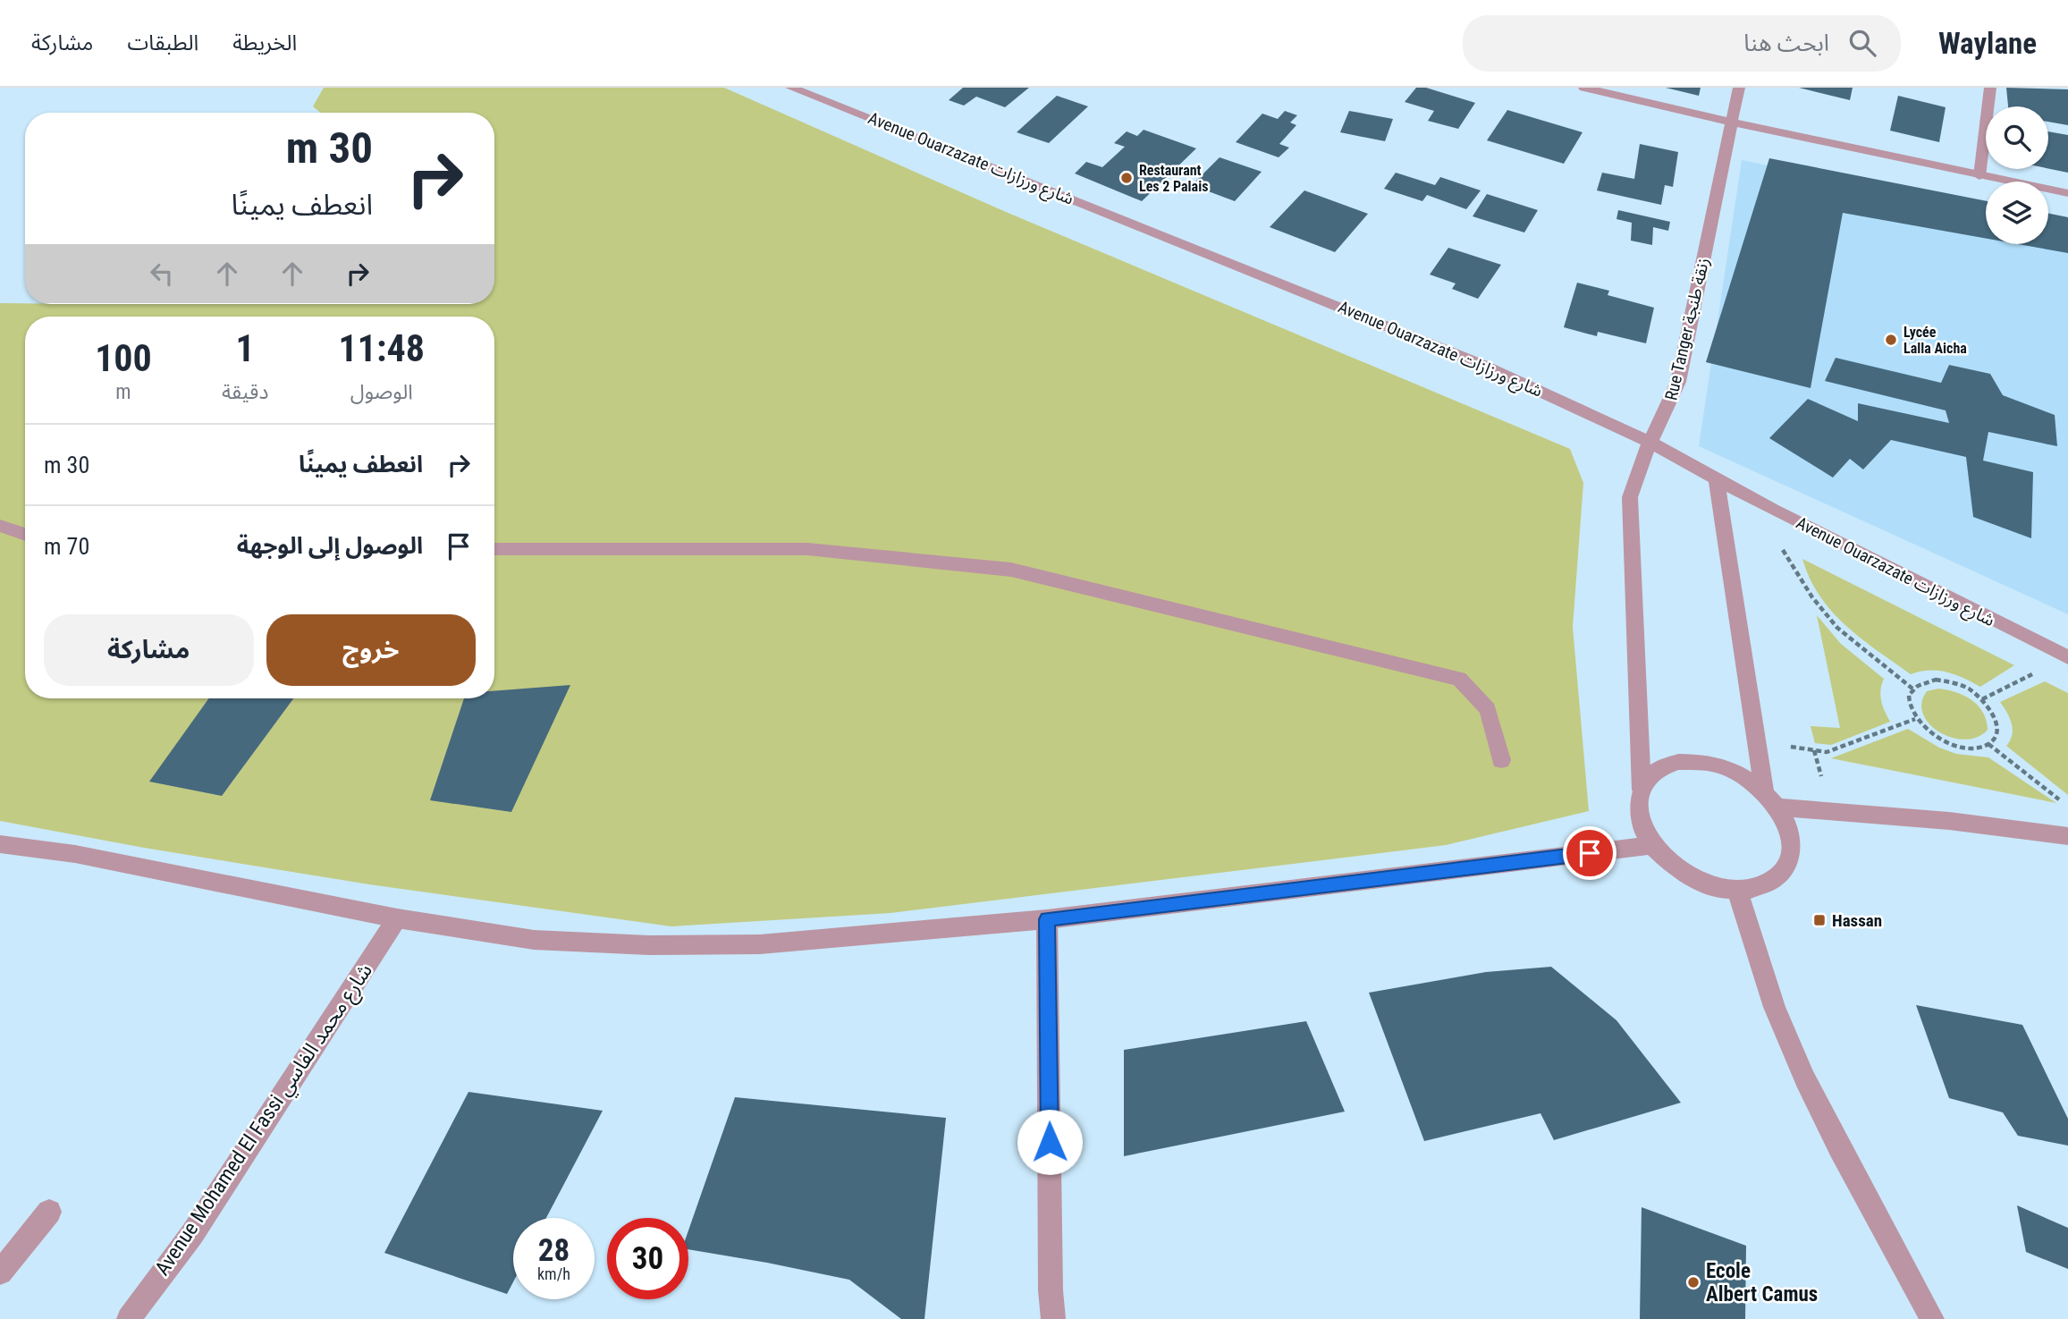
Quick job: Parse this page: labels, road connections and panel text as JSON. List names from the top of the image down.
{
  "streets": {
    "street": ["Avenue Ouarzazate شارع ورزازات", "Rue Tanger زنقة طنجة", "Avenue Mohamed El Fassi شارع محمد الفاسي"]
  },
  "crossings": [
    ["Avenue Ouarzazate شارع ورزازات", "Rue Tanger زنقة طنجة"]
  ],
  "places": {
    "other": ["Restaurant Les 2 Palais", "Lycée Lalla Aicha", "Ecole Albert Camus"],
    "transit": ["Hassan"]
  },
  "page": {
    "header": "Waylane",
    "search": "ابحث هنا",
    "nav": ["الخريطة", "الطبقات", "مشاركة"],
    "turn": ["30 m", "انعطف يمينًا"],
    "eta": [
      "11:48",
      "الوصول",
      "1",
      "دقيقة",
      "100",
      "m"
    ],
    "list": [
      {
        "name": "انعطف يمينًا",
        "value": "30 m"
      },
      {
        "name": "الوصول إلى الوجهة",
        "value": "70 m"
      }
    ],
    "buttons": ["خروج", "مشاركة"],
    "speed": "28 km/h",
    "limit": "30"
  }
}
